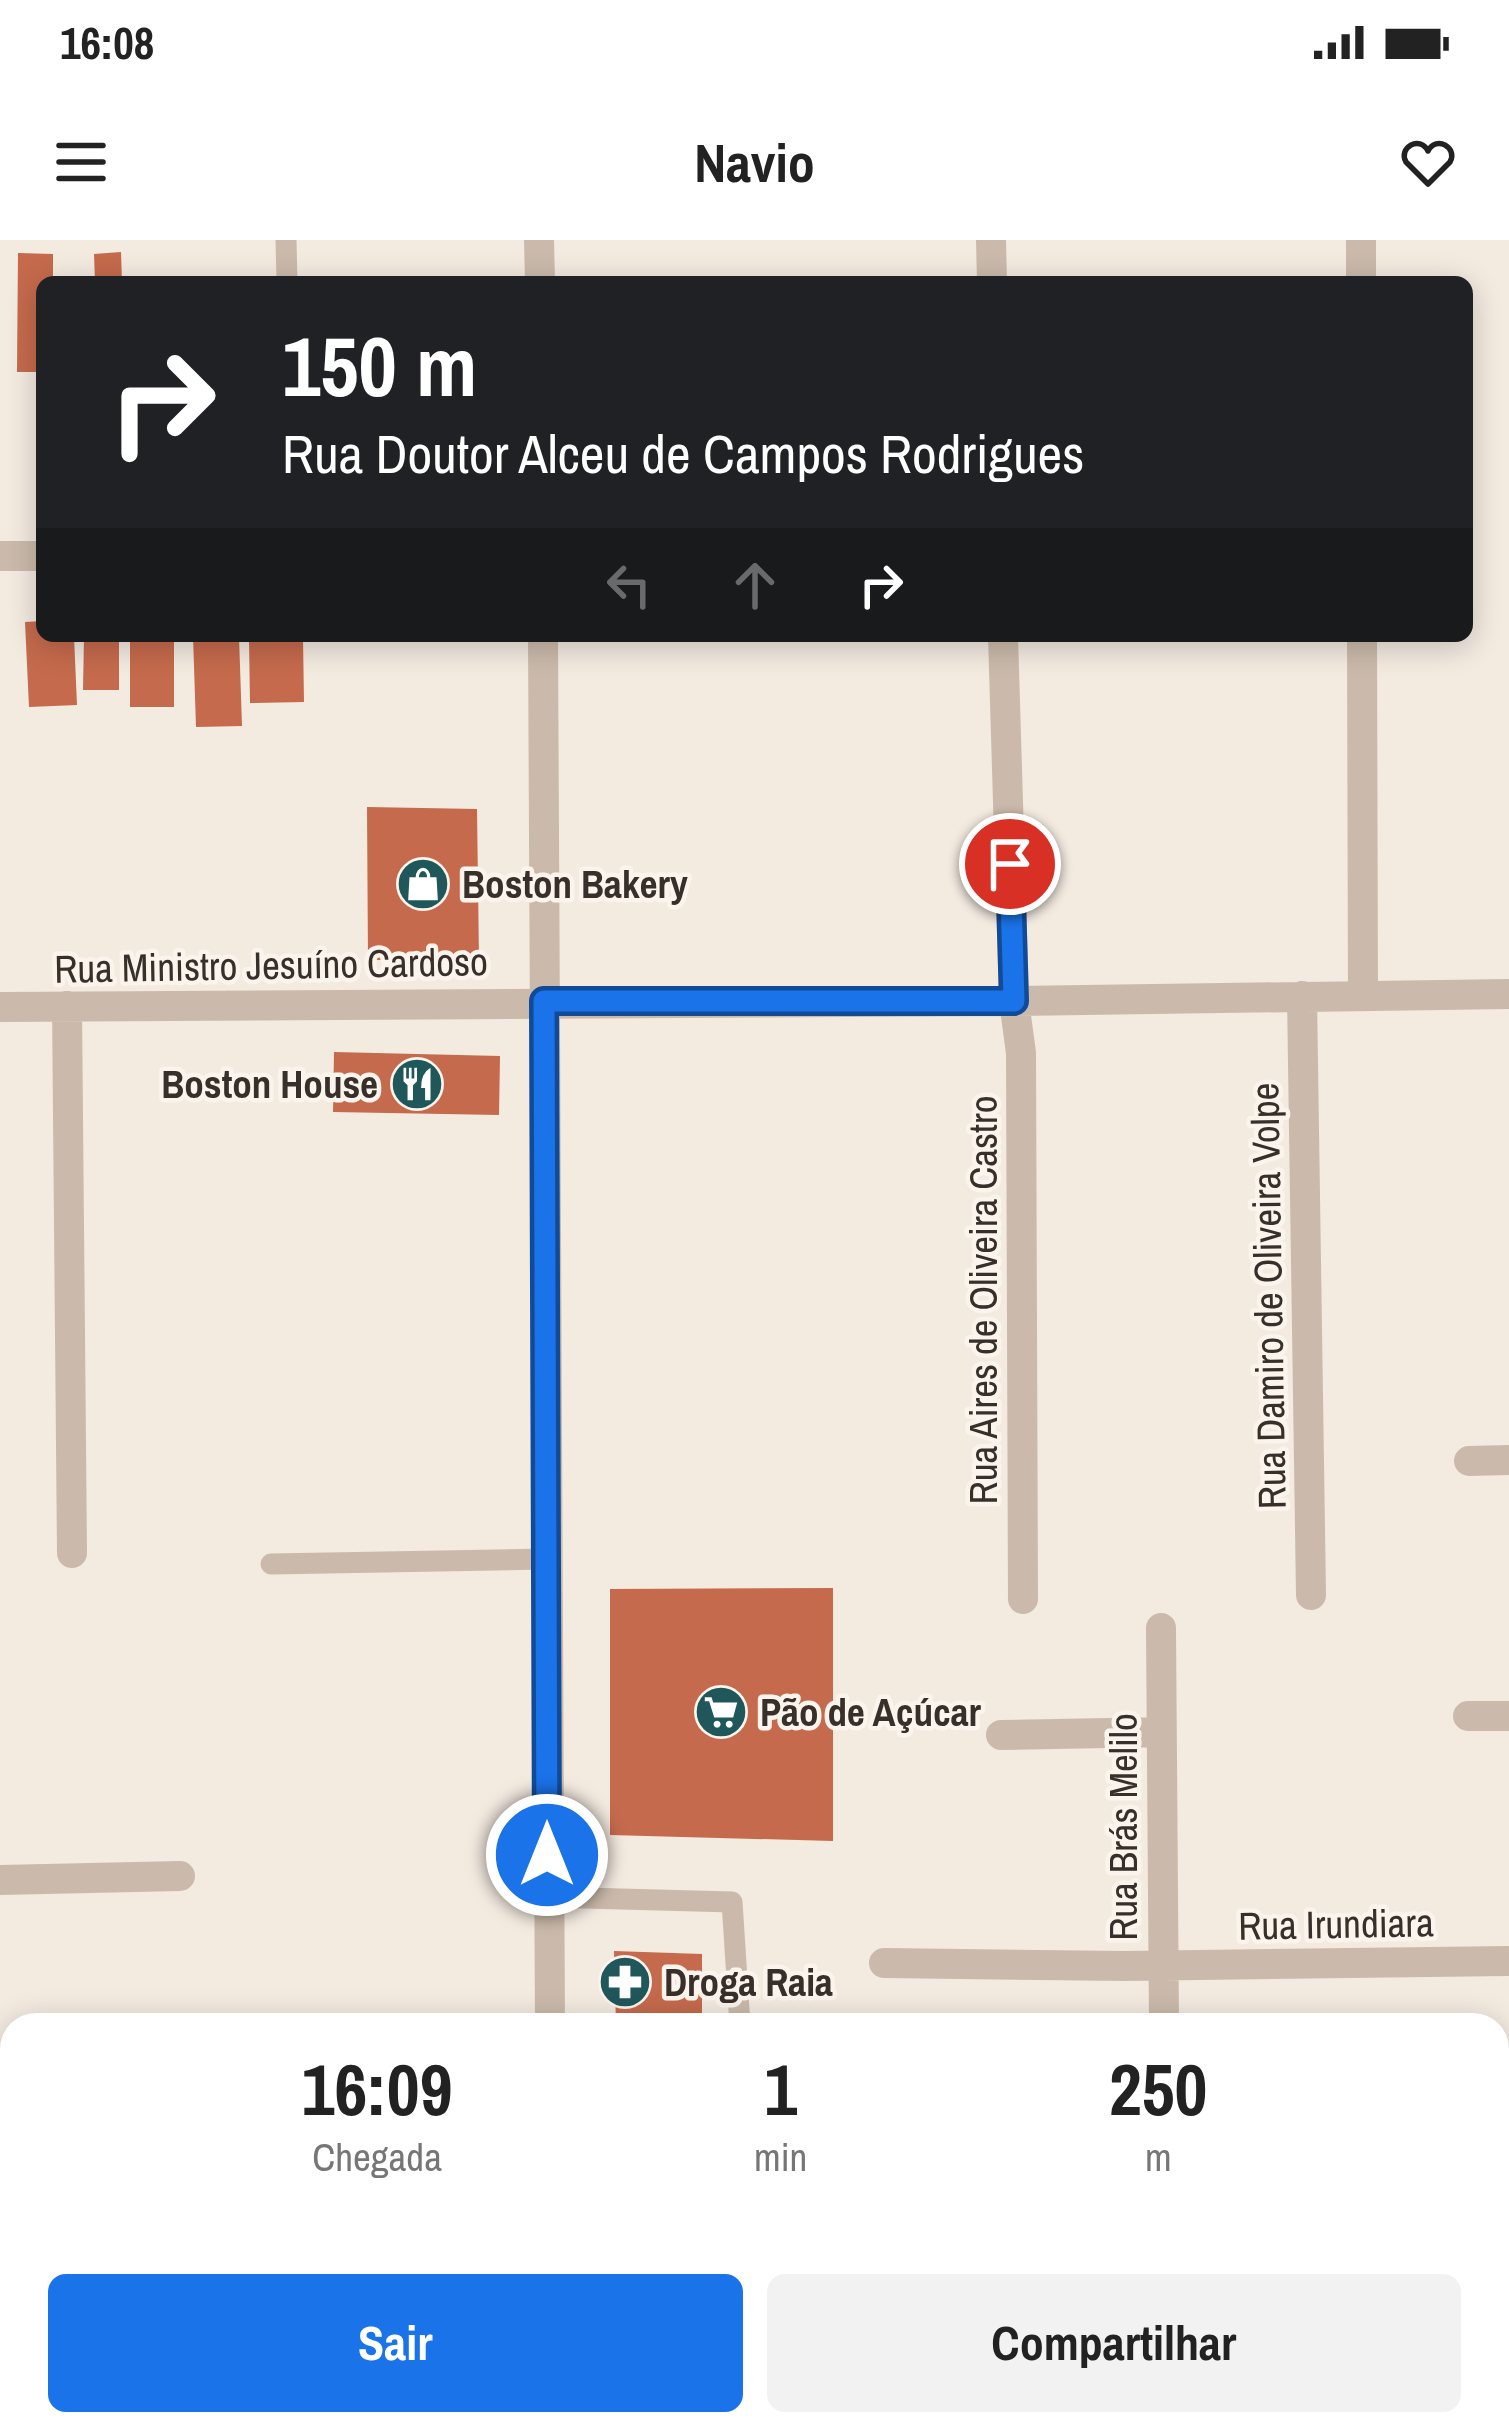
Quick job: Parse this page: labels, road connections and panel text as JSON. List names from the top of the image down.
{
  "streets": {
    "street": [
      "Rua Ministro Jesuíno Cardoso",
      "Rua Damiro de Oliveira Volpe",
      "Rua Aires de Oliveira Castro",
      "Rua Brás Melilo",
      "Rua Irundiara"
    ]
  },
  "crossings": [
    ["Rua Ministro Jesuíno Cardoso", "Rua Damiro de Oliveira Volpe"],
    ["Rua Ministro Jesuíno Cardoso", "Rua Aires de Oliveira Castro"],
    ["Rua Brás Melilo", "Rua Irundiara"]
  ],
  "places": {
    "shop": ["Boston Bakery"],
    "restaurant": ["Boston House"],
    "supermarket": ["Pão de Açúcar"],
    "pharmacy": ["Droga Raia"]
  },
  "page": {
    "status": "16:08",
    "header": "Navio",
    "turn": ["150 m", "Rua Doutor Alceu de Campos Rodrigues"],
    "eta": [
      "16:09",
      "Chegada",
      "1",
      "min",
      "250",
      "m"
    ],
    "buttons": ["Sair", "Compartilhar"]
  }
}
